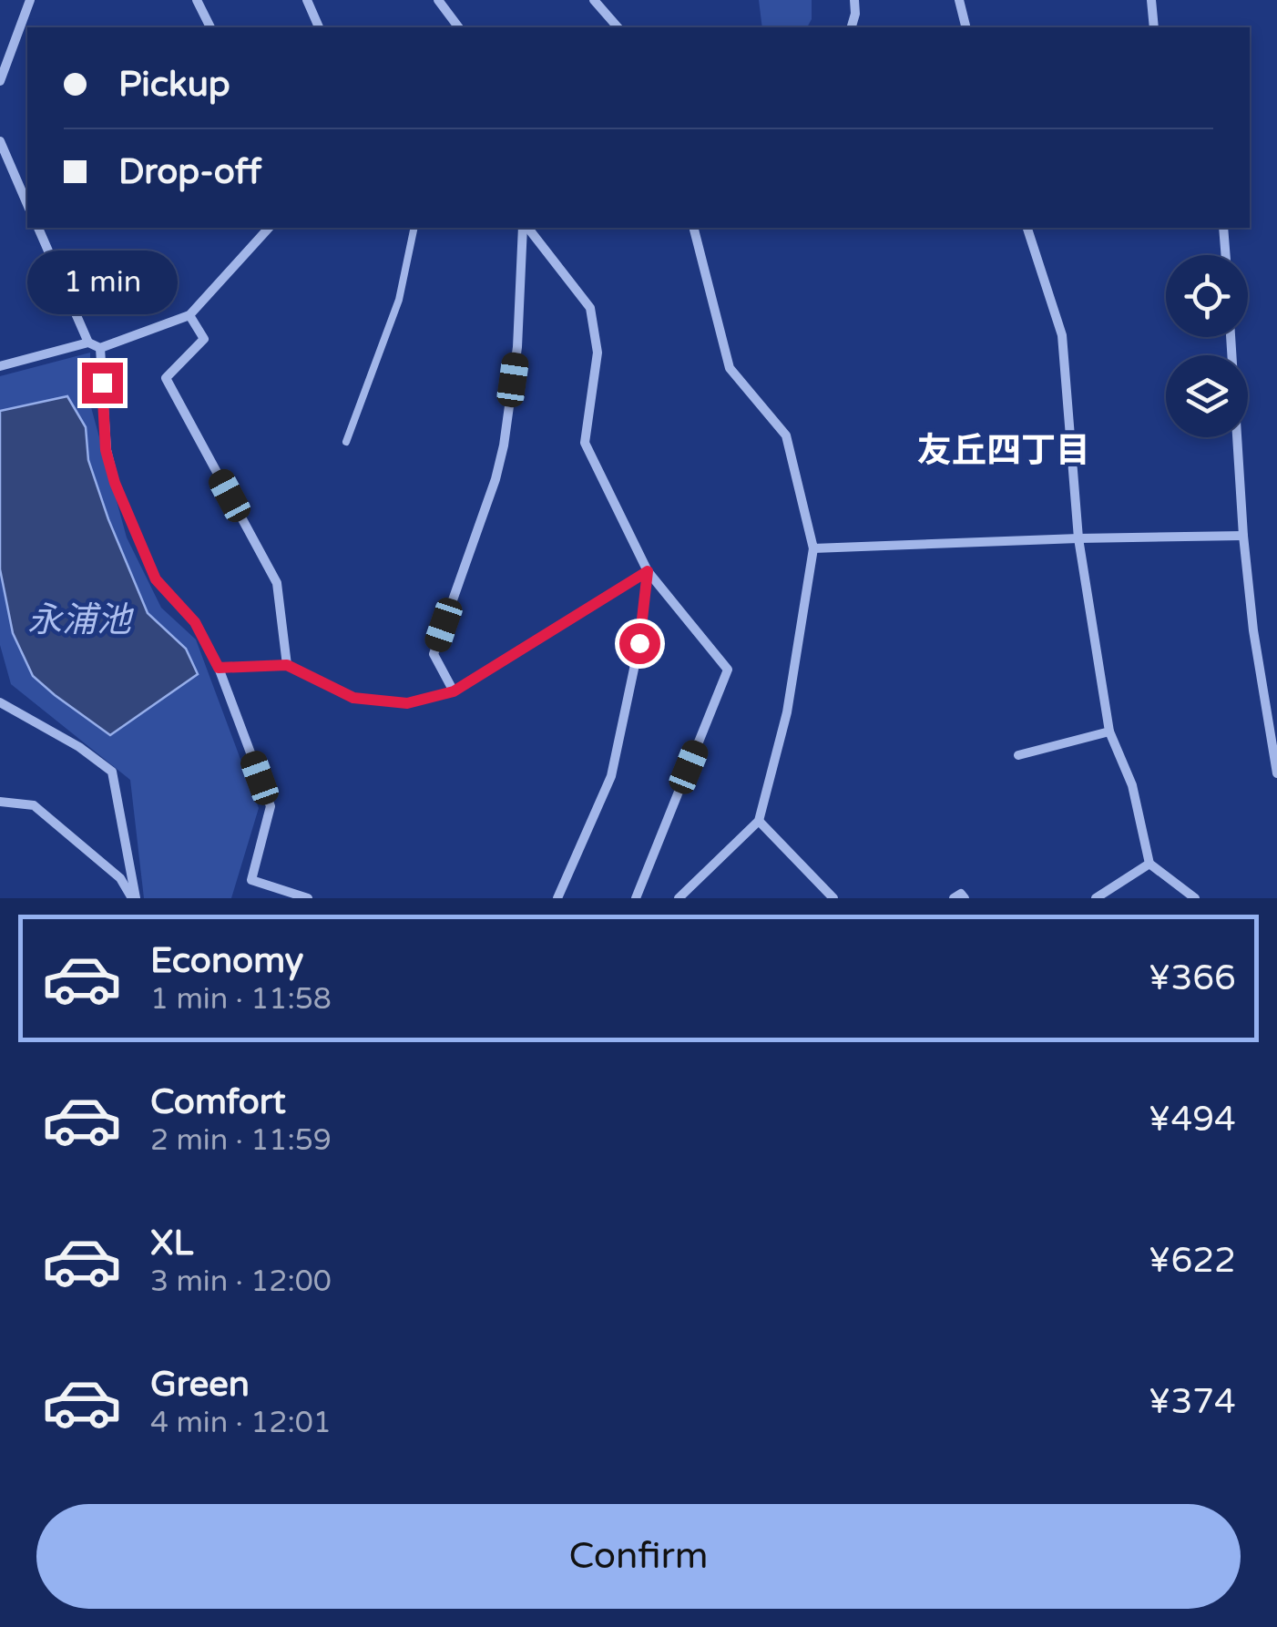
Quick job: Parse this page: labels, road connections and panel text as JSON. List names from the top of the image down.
{
  "districts": ["友丘四丁目"],
  "water": ["永浦池"],
  "page": {
    "banner": ["Pickup", "Drop-off"],
    "bubble": "1 min",
    "list": [
      {
        "name": "Economy",
        "note": "1 min · 11:58",
        "value": "¥366"
      },
      {
        "name": "Comfort",
        "note": "2 min · 11:59",
        "value": "¥494"
      },
      {
        "name": "XL",
        "note": "3 min · 12:00",
        "value": "¥622"
      },
      {
        "name": "Green",
        "note": "4 min · 12:01",
        "value": "¥374"
      }
    ],
    "buttons": "Confirm"
  }
}
